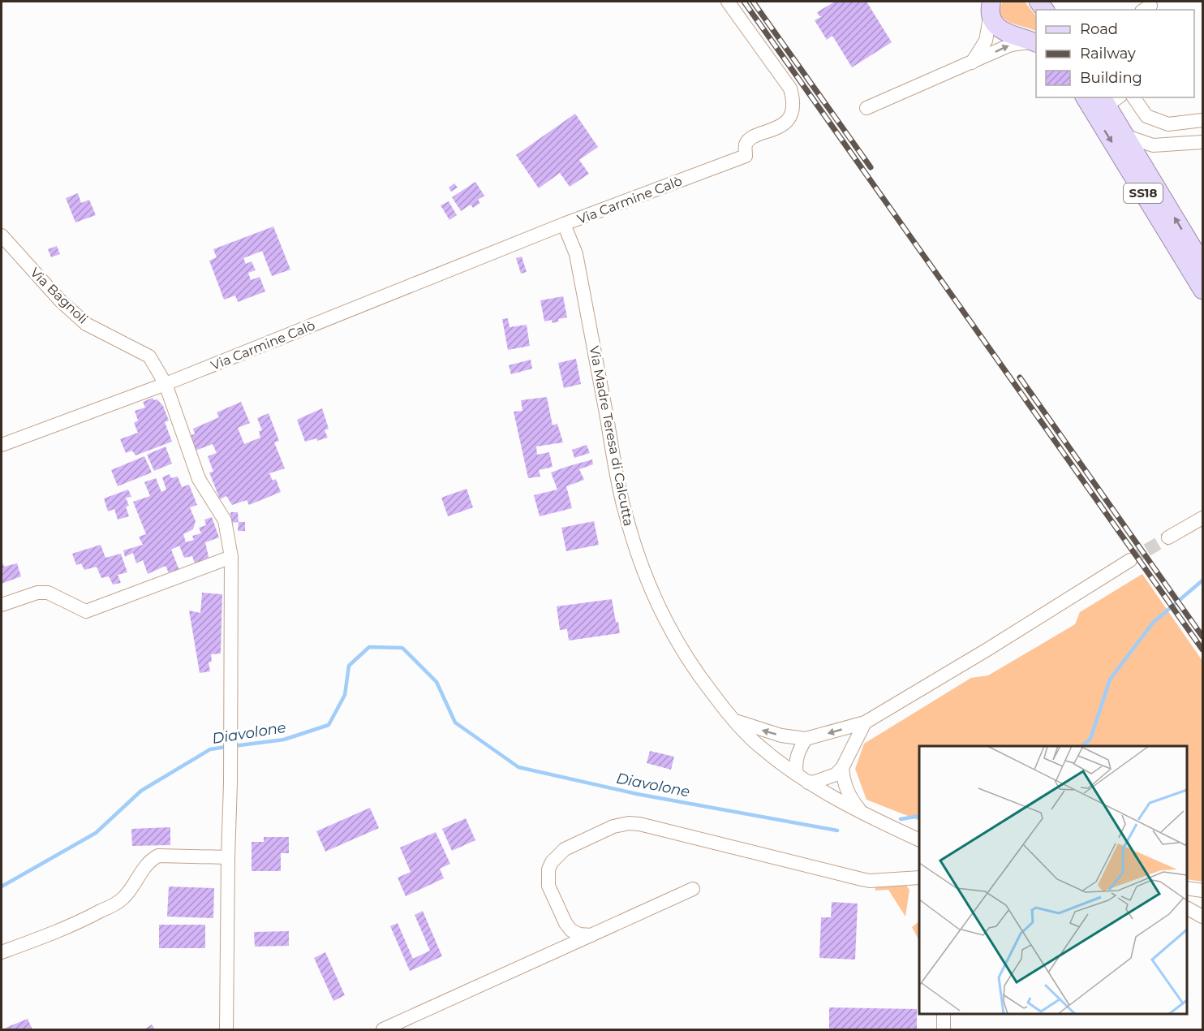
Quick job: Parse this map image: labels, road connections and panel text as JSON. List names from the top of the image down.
{
  "streets": {
    "main road": ["SS18"],
    "street": ["Via Carmine Calò", "Via Bagnoli", "Via Madre Teresa di Calcutta"]
  },
  "crossings": [
    ["Via Carmine Calò", "Via Bagnoli"],
    ["Via Carmine Calò", "Via Madre Teresa di Calcutta"]
  ],
  "water": ["Diavolone"],
  "legend": ["Road", "Railway", "Building"]
}
